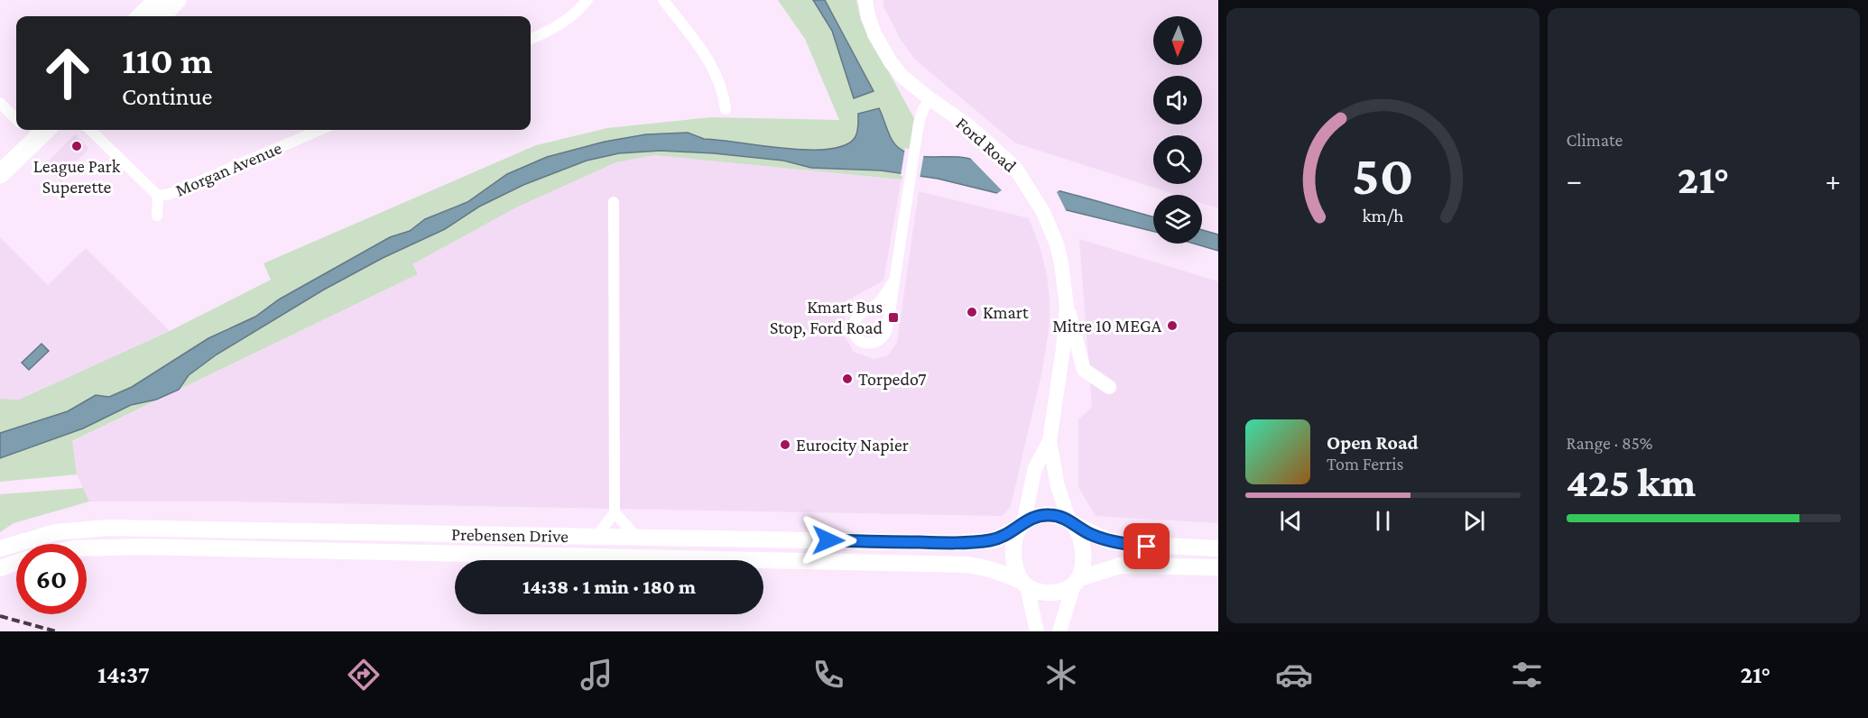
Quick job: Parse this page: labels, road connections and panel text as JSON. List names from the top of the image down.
{
  "streets": {
    "main road": ["Prebensen Drive"],
    "street": ["Ford Road", "Morgan Avenue"]
  },
  "crossings": [
    ["Ford Road", "Prebensen Drive"]
  ],
  "places": {
    "other": [
      "League Park Superette",
      "Kmart",
      "Mitre 10 MEGA",
      "Torpedo7",
      "Eurocity Napier"
    ],
    "transit": ["Kmart Bus Stop, Ford Road"]
  },
  "north": "bottom",
  "page": {
    "tile": [
      "Climate",
      ["Range · 85%", "425 km"]
    ],
    "turn": ["110 m", "Continue"],
    "heat": ["−", "21°", "+"],
    "song": ["Open Road", "Tom Ferris"],
    "limit": "60",
    "trip": "14:38 · 1 min · 180 m",
    "tabs": ["14:37", "21°"],
    "gauge": ["50", "km/h"]
  }
}
